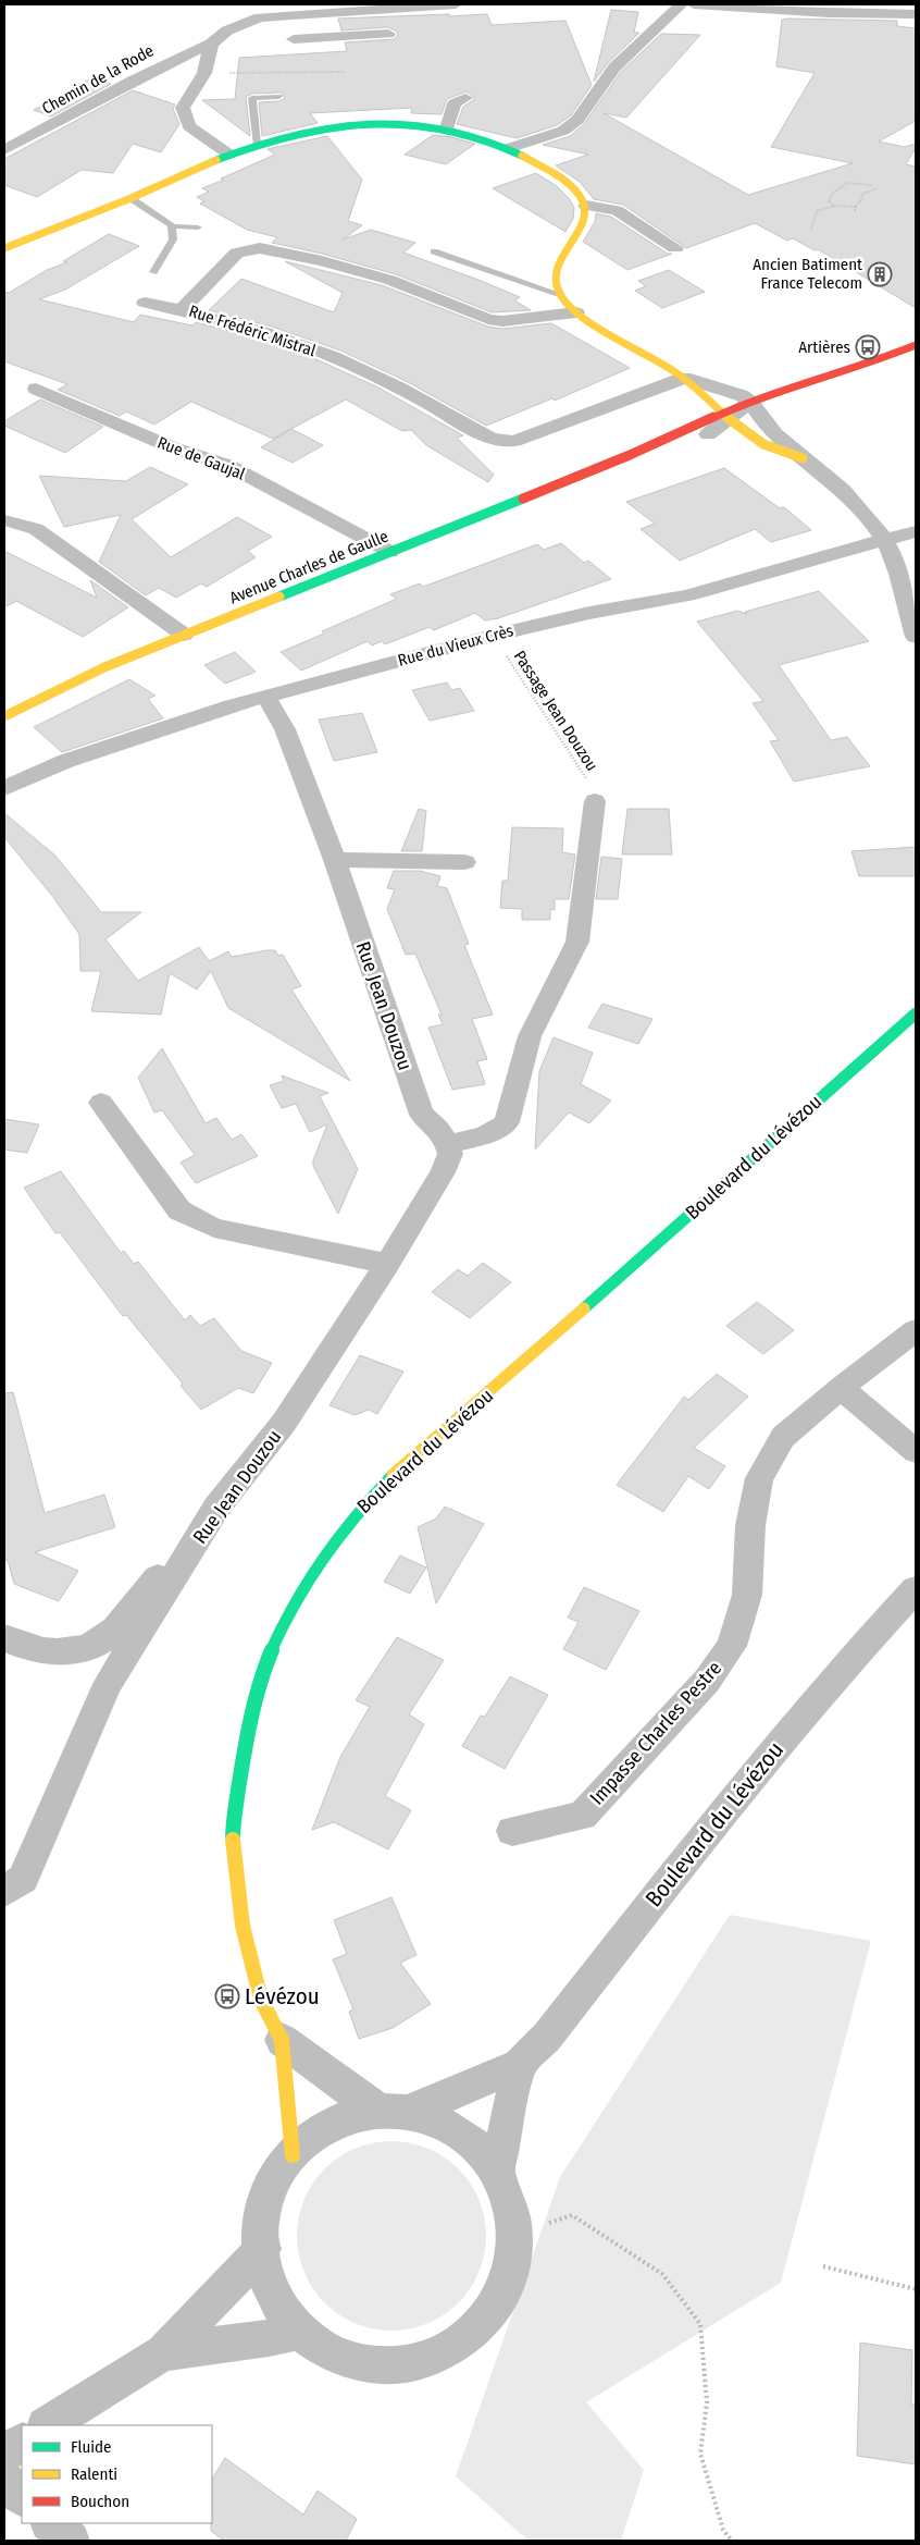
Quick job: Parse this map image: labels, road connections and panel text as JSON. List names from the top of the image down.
{
  "streets": {
    "street": [
      "Chemin de la Rode",
      "Rue Frédéric Mistral",
      "Rue de Gaujal",
      "Avenue Charles de Gaulle",
      "Rue du Vieux Crès",
      "Rue Jean Douzou",
      "Boulevard du Lévézou",
      "Impasse Charles Pestre"
    ],
    "path": ["Passage Jean Douzou"]
  },
  "crossings": [
    ["Rue de Gaujal", "Avenue Charles de Gaulle"],
    ["Rue du Vieux Crès", "Passage Jean Douzou"],
    ["Rue du Vieux Crès", "Rue Jean Douzou"]
  ],
  "places": {
    "building": ["Ancien Batiment France Telecom"],
    "bus stop": ["Artières", "Lévézou"]
  },
  "legend": ["Fluide", "Ralenti", "Bouchon"]
}
